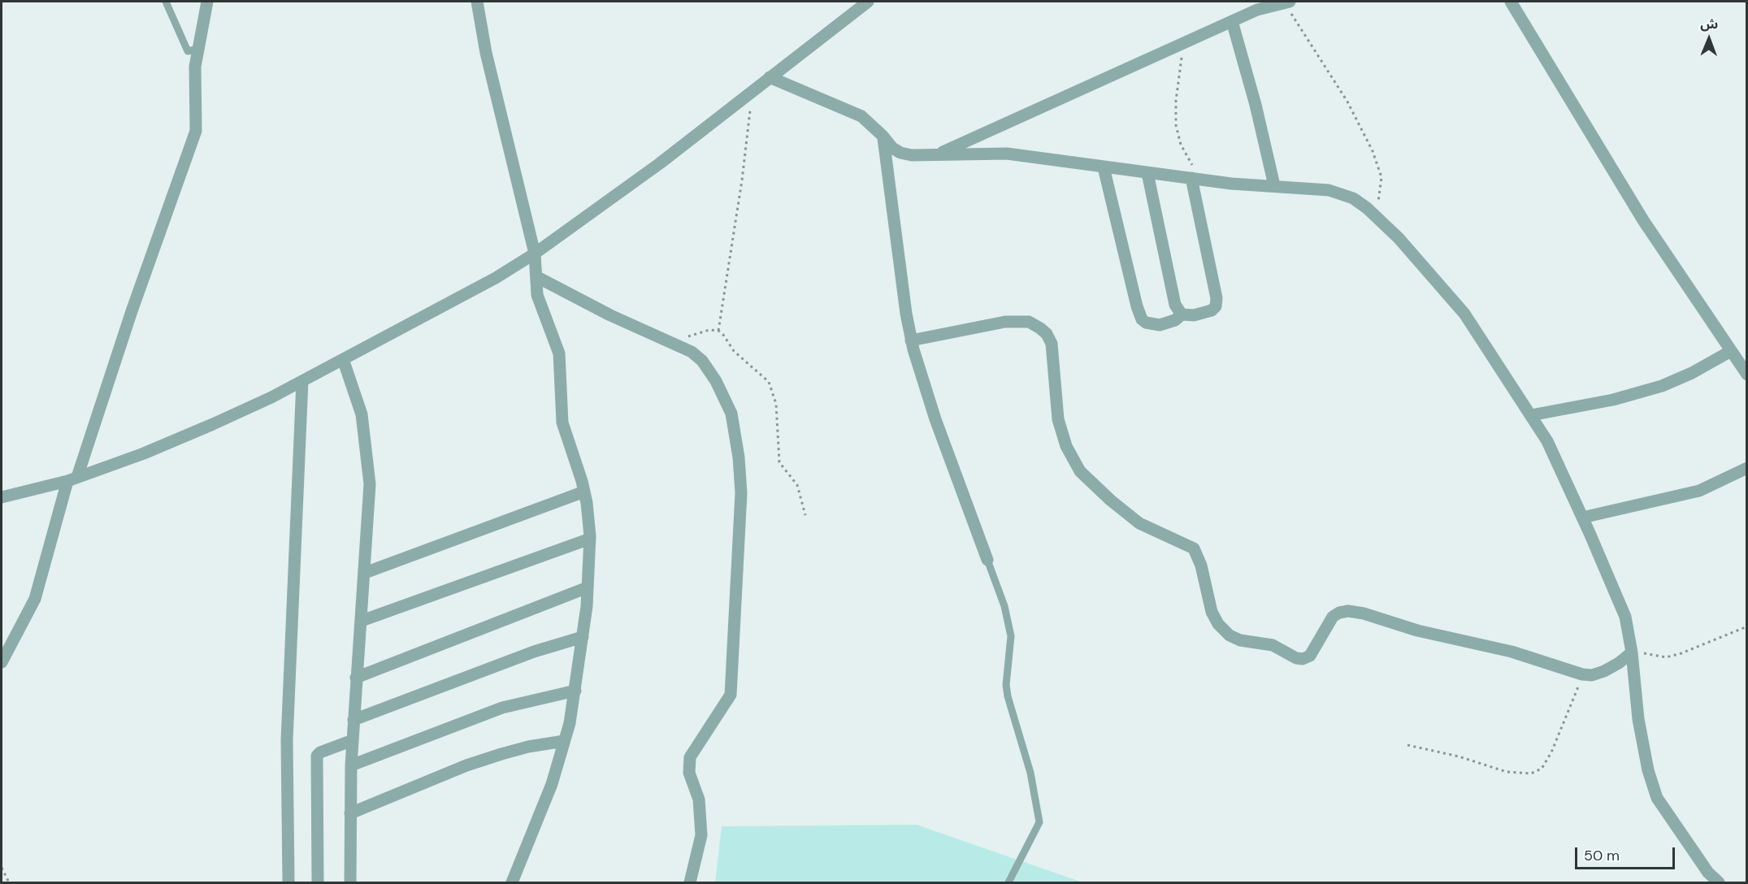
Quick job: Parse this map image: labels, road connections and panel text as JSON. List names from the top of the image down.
{
  "scale_bar": "50 m",
  "north": "top"
}
